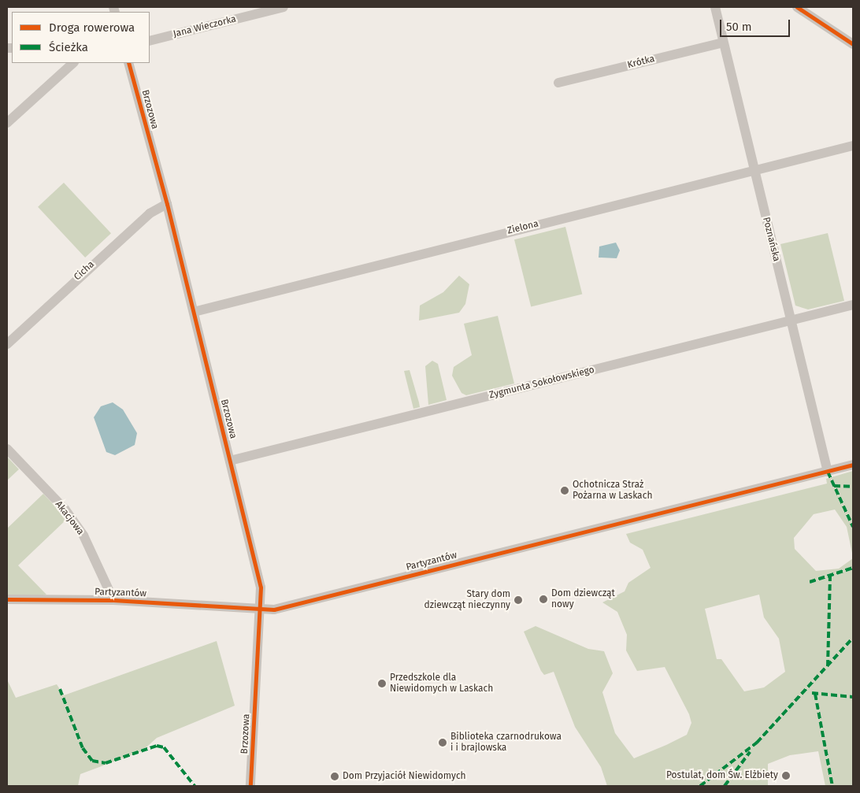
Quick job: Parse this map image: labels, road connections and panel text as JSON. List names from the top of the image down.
{
  "streets": {
    "street": [
      "Jana Wieczorka",
      "Krótka",
      "Brzozowa",
      "Zielona",
      "Poznańska",
      "Cicha",
      "Zygmunta Sokołowskiego",
      "Akacjowa",
      "Partyzantów"
    ]
  },
  "crossings": [
    ["Krótka", "Poznańska"],
    ["Brzozowa", "Zielona"],
    ["Brzozowa", "Cicha"],
    ["Brzozowa", "Zygmunta Sokołowskiego"],
    ["Brzozowa", "Partyzantów"],
    ["Zielona", "Poznańska"],
    ["Poznańska", "Zygmunta Sokołowskiego"],
    ["Poznańska", "Partyzantów"],
    ["Akacjowa", "Partyzantów"]
  ],
  "places": [
    "Ochotnicza Straż Pożarna w Laskach",
    "Dom dziewcząt nowy",
    "Stary dom dziewcząt nieczynny",
    "Przedszkole dla Niewidomych w Laskach",
    "Biblioteka czarnodrukowa i i brajlowska",
    "Postulat, dom Św. Elżbiety",
    "Dom Przyjaciół Niewidomych"
  ],
  "legend": ["Droga rowerowa", "Ścieżka"],
  "scale_bar": "50 m"
}
